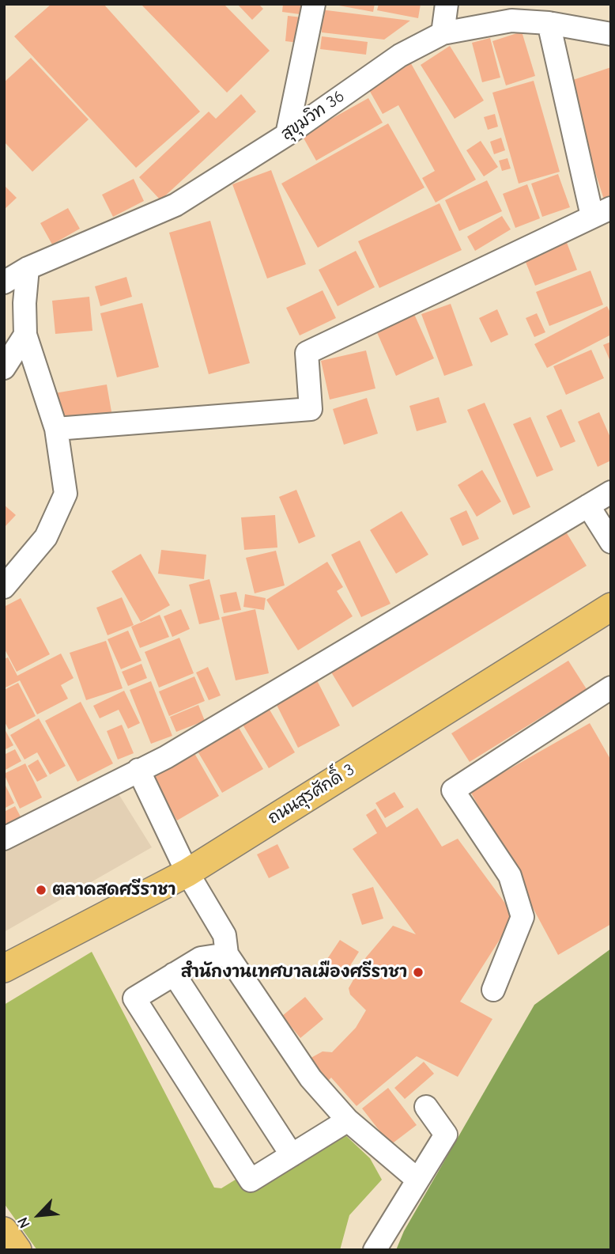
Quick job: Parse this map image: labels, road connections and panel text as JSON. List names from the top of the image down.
{
  "streets": {
    "main road": ["ถนนสุรศักดิ์ 3"],
    "street": ["สุขุมวิท 36"]
  },
  "places": ["ตลาดสดศรีราชา", "สำนักงานเทศบาลเมืองศรีราชา"],
  "north": "bottom left"
}
